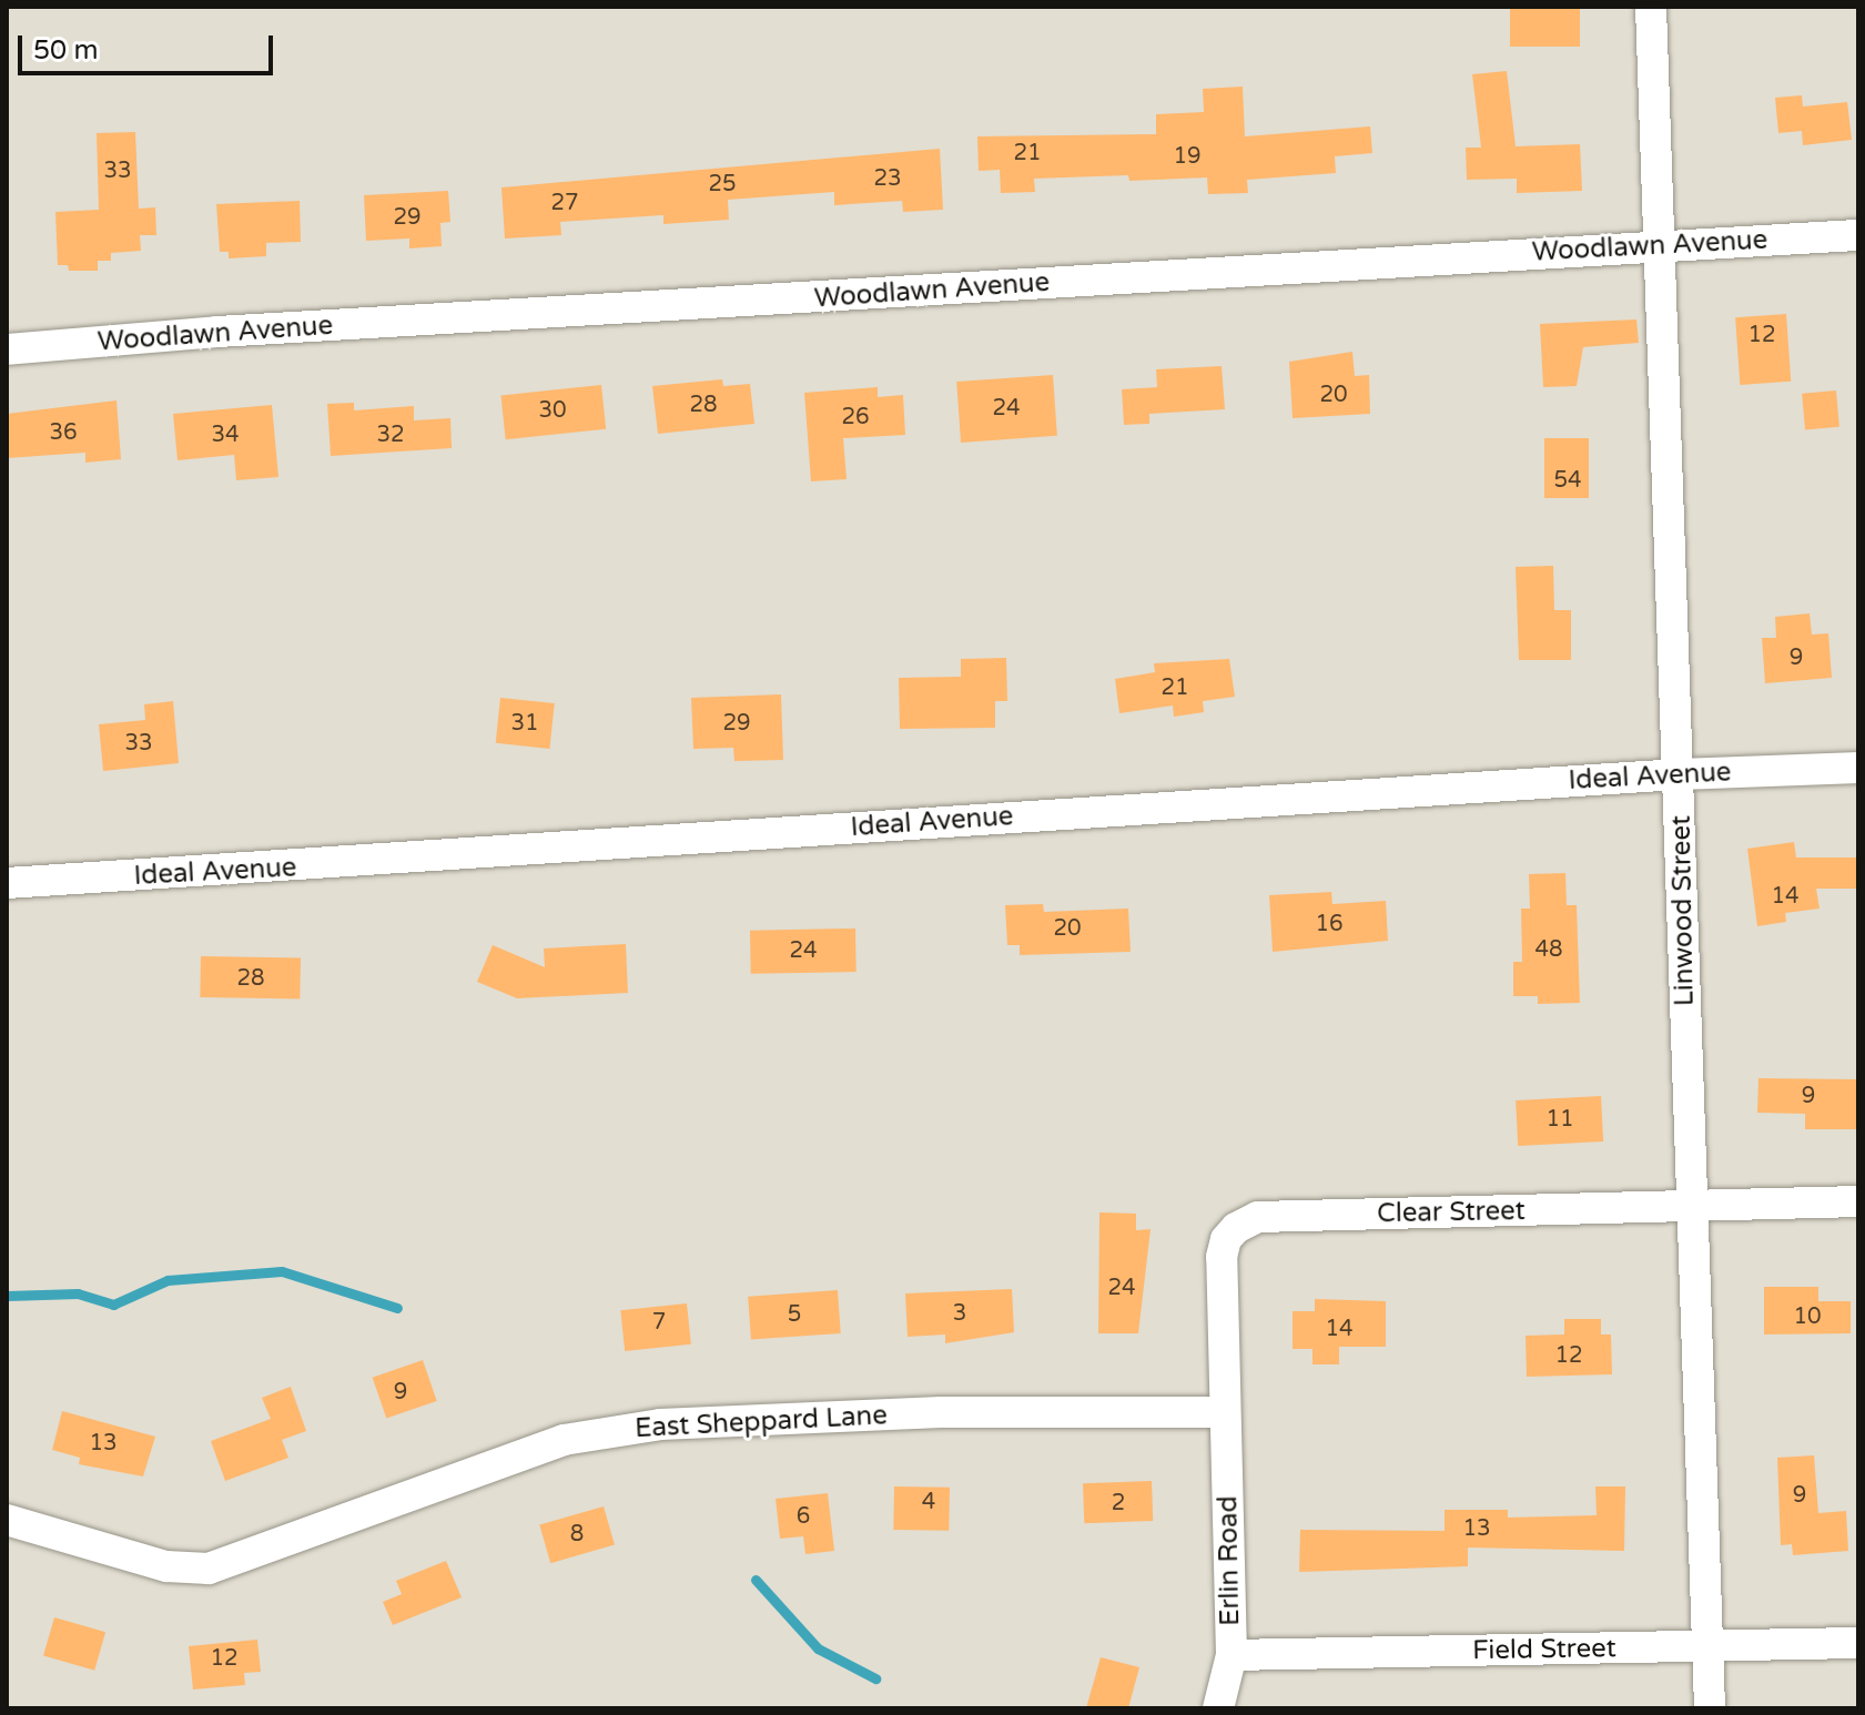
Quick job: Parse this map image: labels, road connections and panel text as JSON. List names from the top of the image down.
{
  "streets": {
    "street": [
      "Woodlawn Avenue",
      "Ideal Avenue",
      "Linwood Street",
      "Clear Street",
      "East Sheppard Lane",
      "Erlin Road",
      "Field Street"
    ]
  },
  "crossings": [
    ["Woodlawn Avenue", "Linwood Street"],
    ["Ideal Avenue", "Linwood Street"],
    ["Linwood Street", "Clear Street"],
    ["Linwood Street", "Field Street"],
    ["Clear Street", "East Sheppard Lane"],
    ["Clear Street", "Erlin Road"],
    ["East Sheppard Lane", "Erlin Road"],
    ["Erlin Road", "Field Street"]
  ],
  "house_numbers": [
    "21",
    "19",
    "33",
    "23",
    "25",
    "27",
    "29",
    "12",
    "20",
    "28",
    "24",
    "30",
    "26",
    "36",
    "34",
    "32",
    "54",
    "9",
    "21",
    "31",
    "29",
    "33",
    "14",
    "16",
    "20",
    "48",
    "24",
    "28",
    "9",
    "11",
    "24",
    "3",
    "5",
    "10",
    "7",
    "14",
    "12",
    "9",
    "13",
    "9",
    "4",
    "2",
    "6",
    "13",
    "8",
    "12"
  ],
  "scale_bar": "50 m"
}
